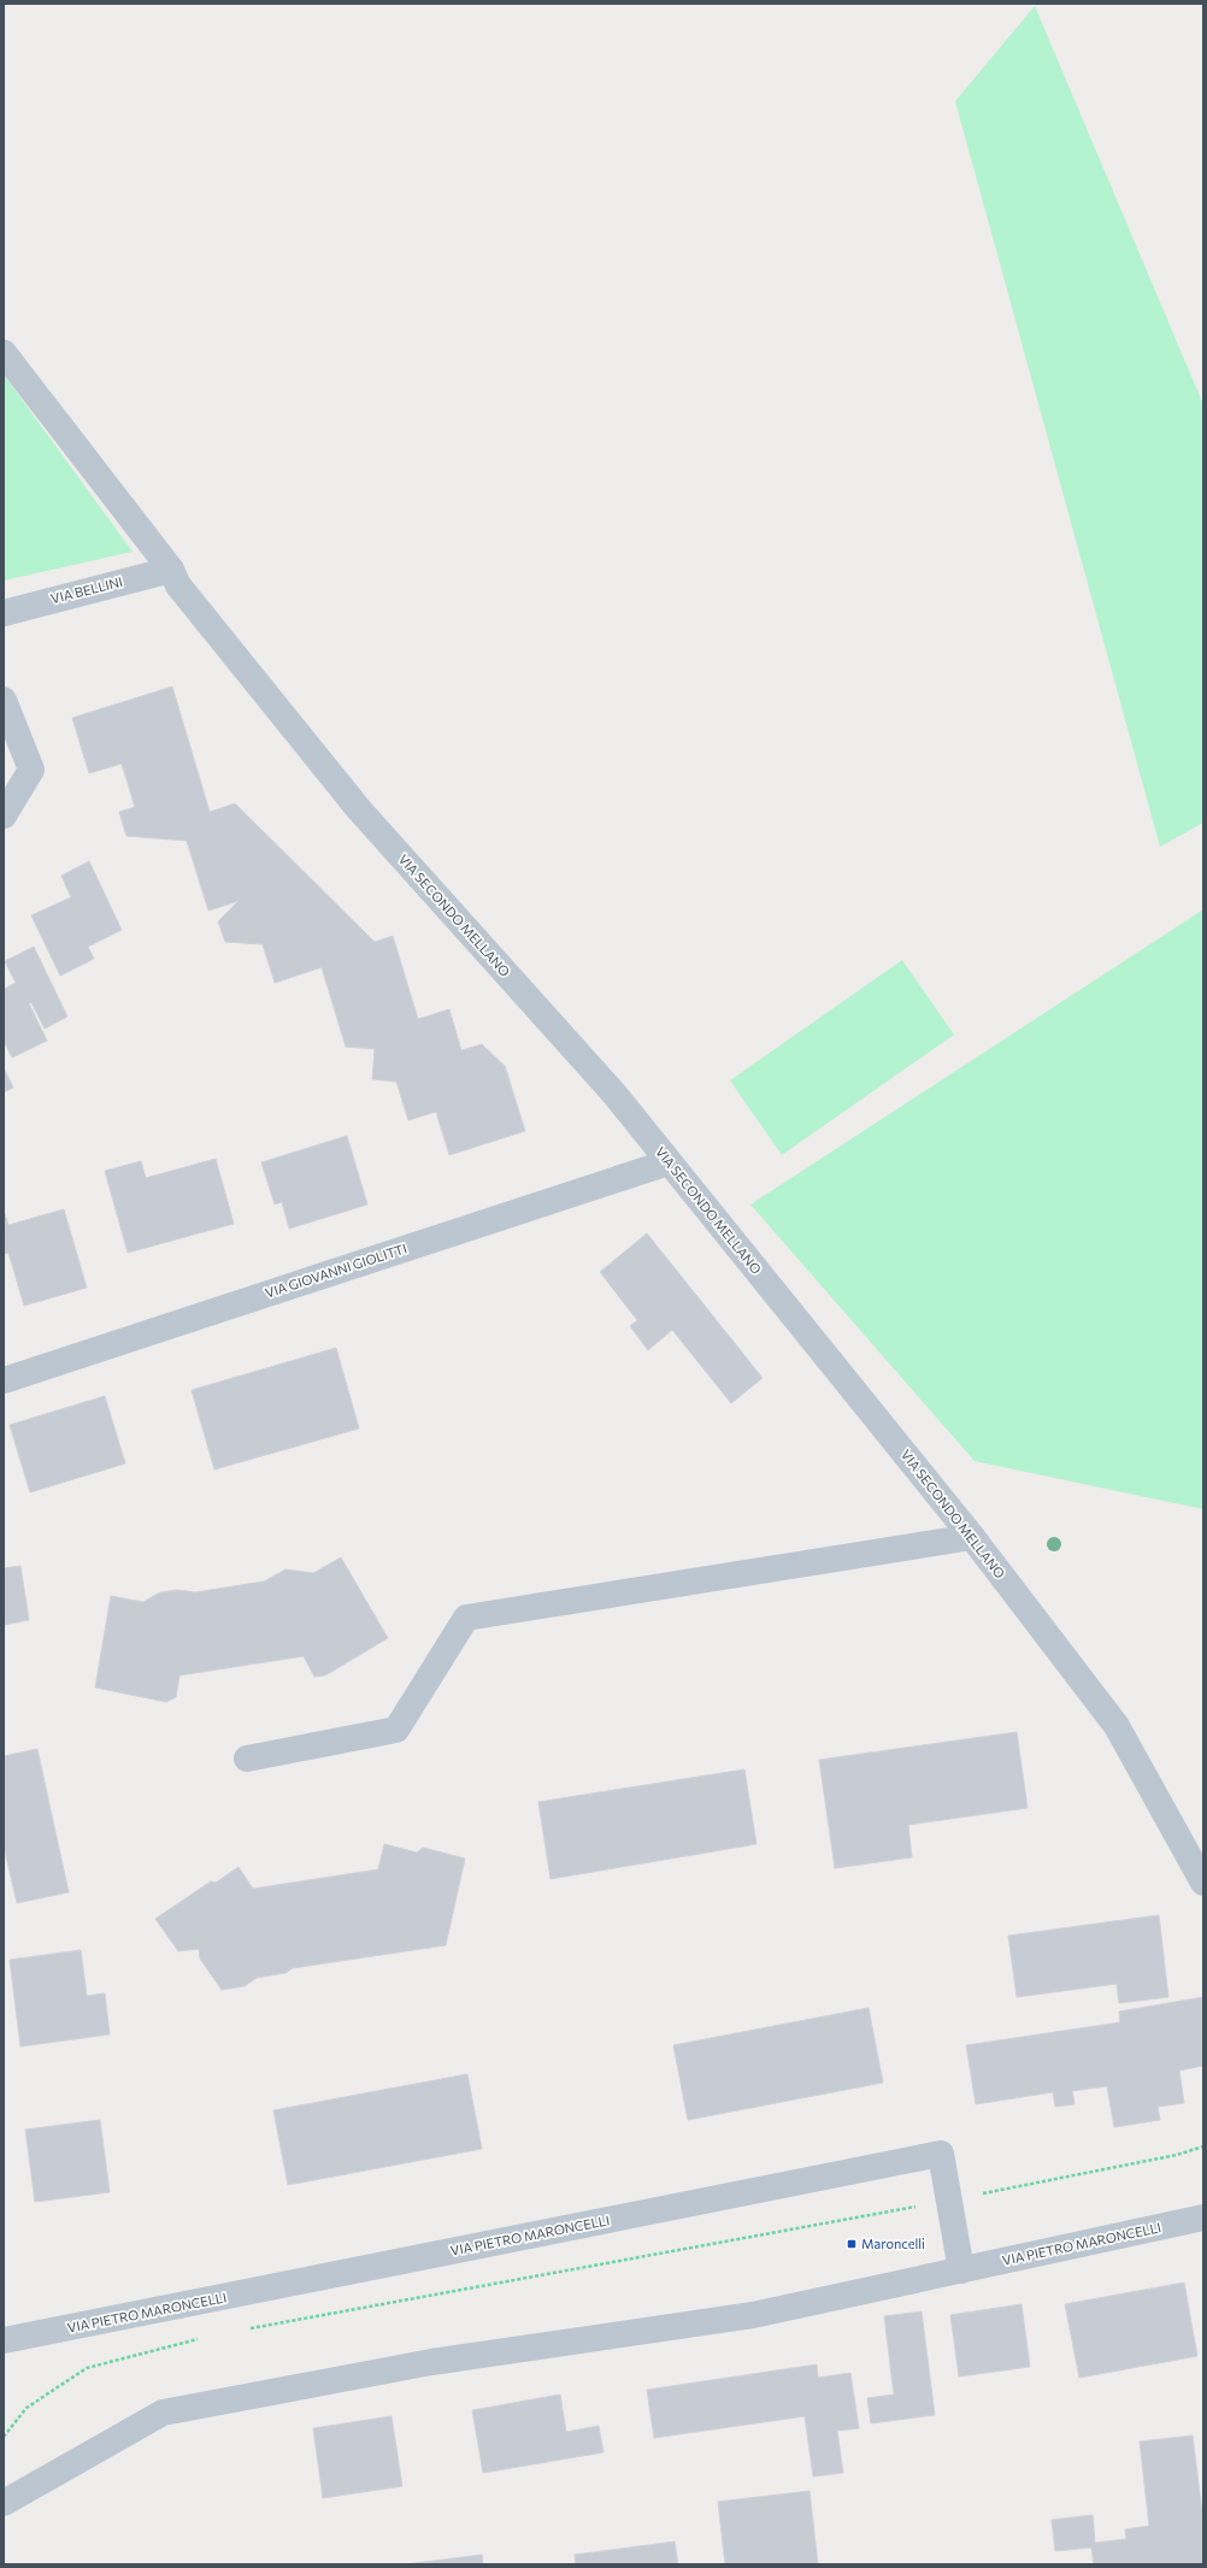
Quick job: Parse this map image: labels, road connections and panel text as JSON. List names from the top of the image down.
{
  "streets": {
    "street": [
      "VIA BELLINI",
      "VIA SECONDO MELLANO",
      "VIA GIOVANNI GIOLITTI",
      "VIA PIETRO MARONCELLI"
    ]
  },
  "crossings": [
    ["VIA BELLINI", "VIA SECONDO MELLANO"],
    ["VIA SECONDO MELLANO", "VIA GIOVANNI GIOLITTI"]
  ],
  "places": {
    "transit": ["Maroncelli"]
  }
}
